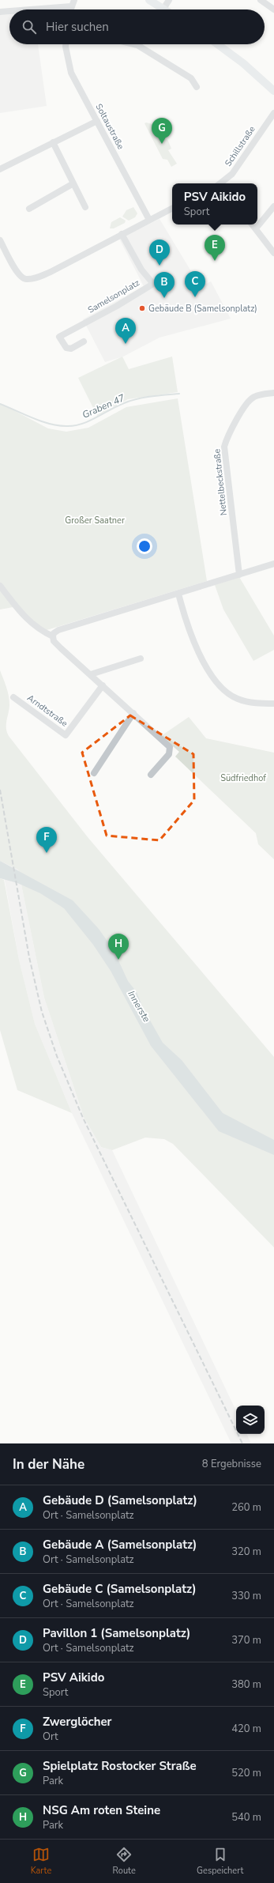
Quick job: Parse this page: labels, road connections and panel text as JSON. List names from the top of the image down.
{
  "streets": {
    "street": [
      "Soltaustraße",
      "Schillstraße",
      "Samelsonplatz",
      "Nettelbeckstraße",
      "Arndtstraße"
    ]
  },
  "water": ["Graben 47", "Innerste"],
  "parks": ["Großer Saatner", "Südfriedhof"],
  "places": ["Gebäude B (Samelsonplatz)"],
  "page": {
    "search": "Hier suchen",
    "pins": [
      "G",
      "E",
      "D",
      "C",
      "B",
      "A",
      "F",
      "H"
    ],
    "popup": ["PSV Aikido", "Sport"],
    "heading": ["In der Nähe", "8 Ergebnisse"],
    "list": [
      {
        "mark": "A",
        "name": "Gebäude D (Samelsonplatz)",
        "note": "Ort · Samelsonplatz",
        "value": "260 m"
      },
      {
        "mark": "B",
        "name": "Gebäude A (Samelsonplatz)",
        "note": "Ort · Samelsonplatz",
        "value": "320 m"
      },
      {
        "mark": "C",
        "name": "Gebäude C (Samelsonplatz)",
        "note": "Ort · Samelsonplatz",
        "value": "330 m"
      },
      {
        "mark": "D",
        "name": "Pavillon 1 (Samelsonplatz)",
        "note": "Ort · Samelsonplatz",
        "value": "370 m"
      },
      {
        "mark": "E",
        "name": "PSV Aikido",
        "note": "Sport",
        "value": "380 m"
      },
      {
        "mark": "F",
        "name": "Zwerglöcher",
        "note": "Ort",
        "value": "420 m"
      },
      {
        "mark": "G",
        "name": "Spielplatz Rostocker Straße",
        "note": "Park",
        "value": "520 m"
      },
      {
        "mark": "H",
        "name": "NSG Am roten Steine",
        "note": "Park",
        "value": "540 m"
      }
    ],
    "nav": ["Karte", "Route", "Gespeichert"]
  }
}
